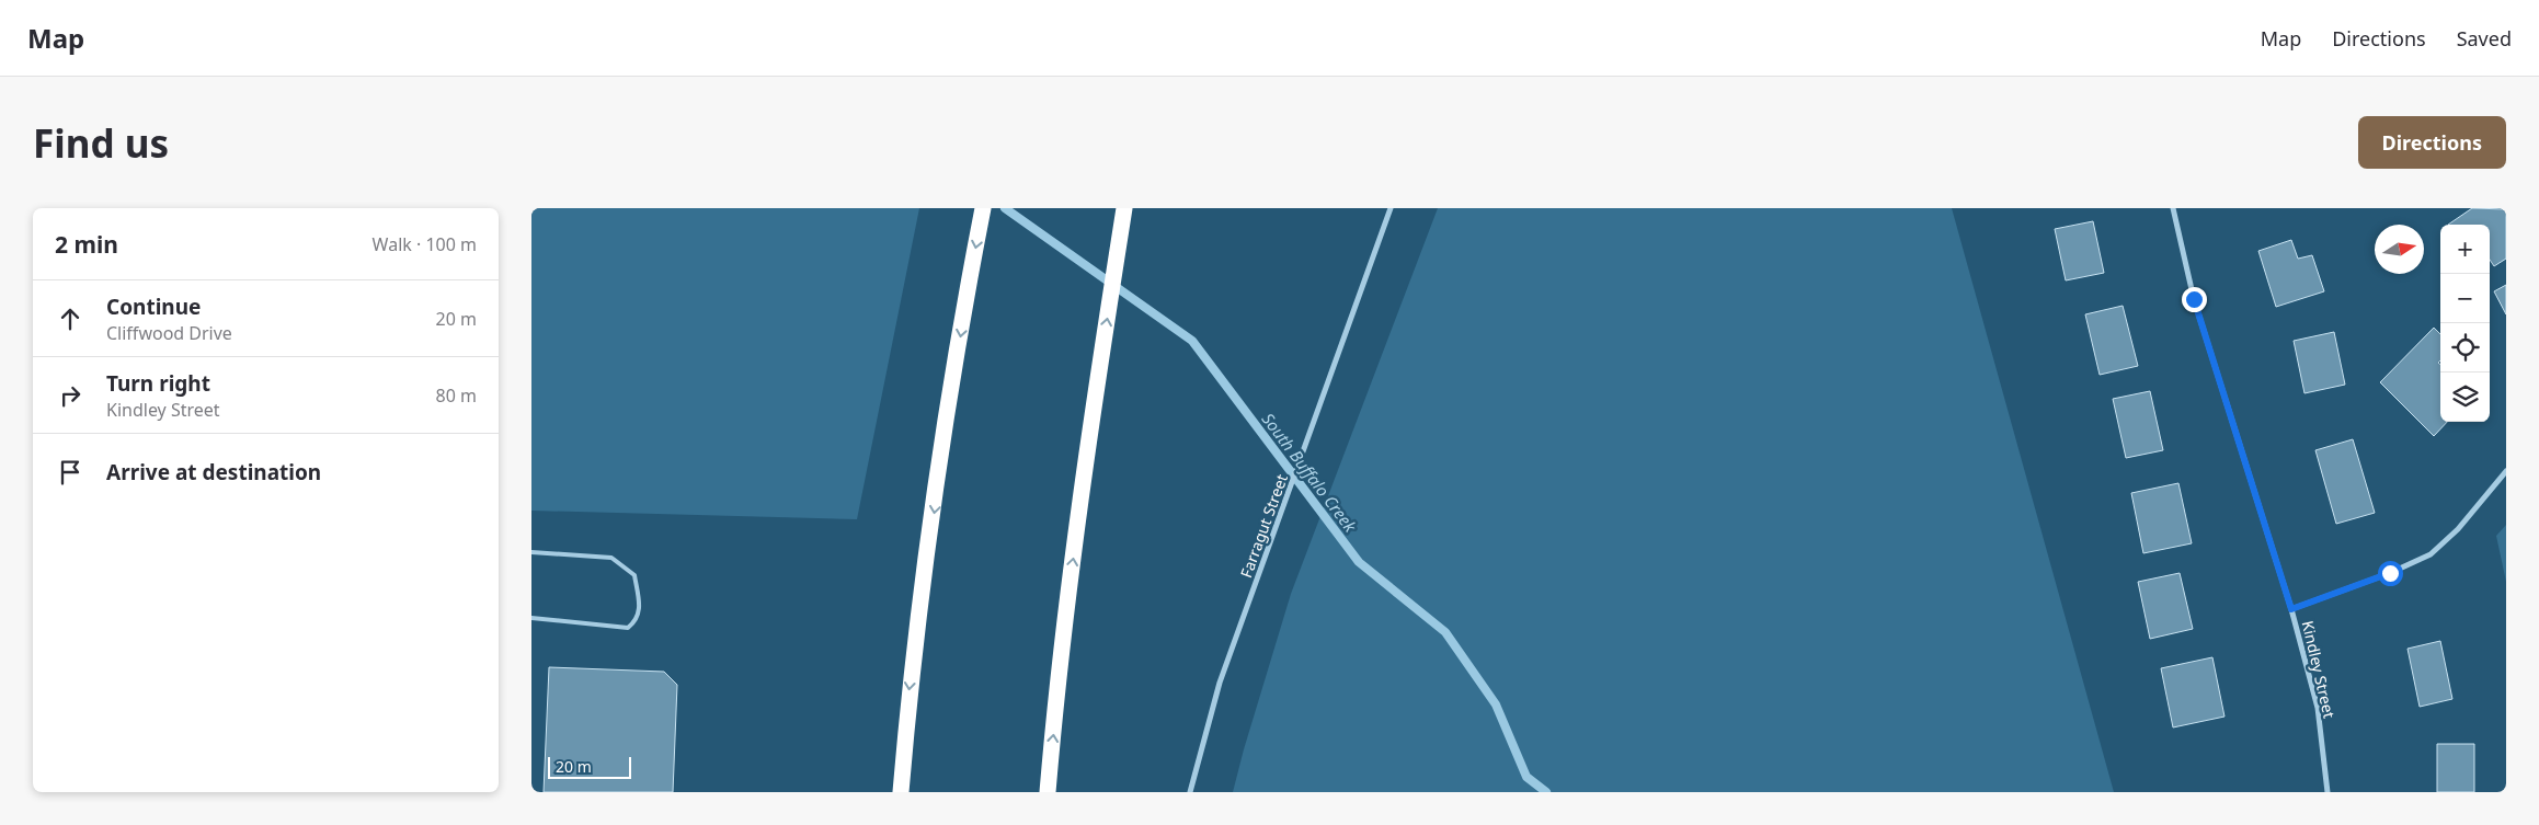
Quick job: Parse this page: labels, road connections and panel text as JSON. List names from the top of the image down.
{
  "streets": {
    "street": ["Farragut Street", "Kindley Street"]
  },
  "water": ["South Buffalo Creek"],
  "scale_bar": "20 m",
  "north": "right",
  "page": {
    "header": "Map",
    "nav": ["Map", "Directions", "Saved"],
    "buttons": "Directions",
    "title": "Find us",
    "heading": ["2 min", "Walk · 100 m"],
    "map_buttons": ["+", "−"],
    "list": [
      ["Continue", "Cliffwood Drive", "20 m"],
      ["Turn right", "Kindley Street", "80 m"],
      "Arrive at destination"
    ],
    "scale": "20 m"
  }
}
